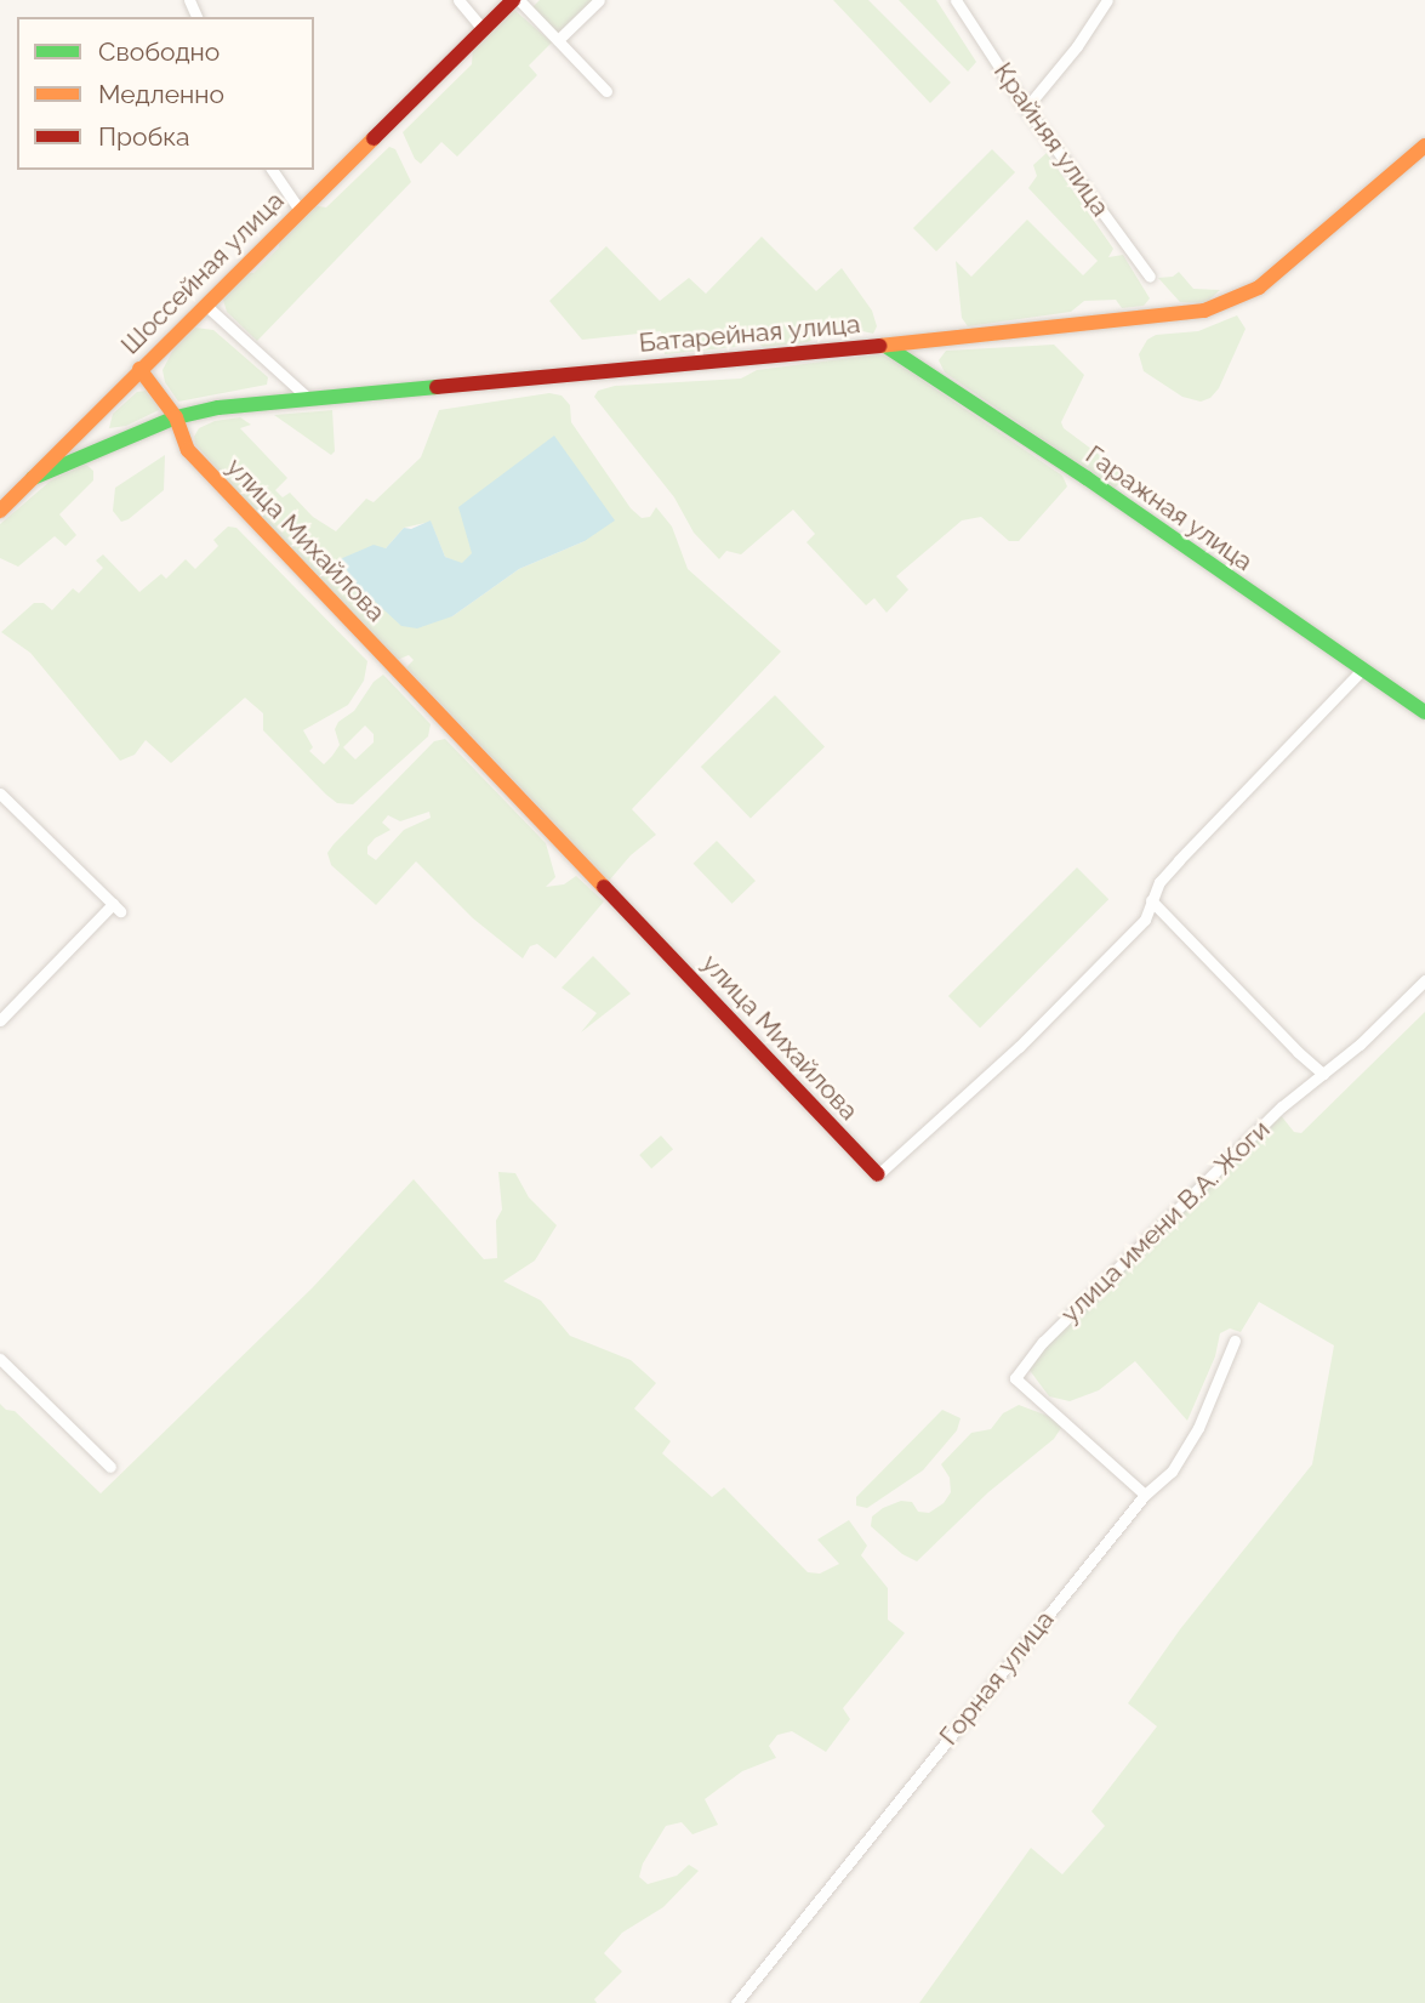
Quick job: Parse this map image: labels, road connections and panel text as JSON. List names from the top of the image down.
{
  "streets": {
    "main road": [
      "Шоссейная улица",
      "Батарейная улица",
      "Гаражная улица",
      "улица Михайлова"
    ],
    "street": ["Крайняя улица", "улица имени В.А. Жоги", "Горная улица"]
  },
  "crossings": [
    ["Шоссейная улица", "Батарейная улица"],
    ["Шоссейная улица", "улица Михайлова"],
    ["Батарейная улица", "Гаражная улица"],
    ["Батарейная улица", "улица Михайлова"],
    ["Гаражная улица", "улица Михайлова"],
    ["улица имени В.А. Жоги", "Горная улица"]
  ],
  "legend": ["Свободно", "Медленно", "Пробка"]
}
